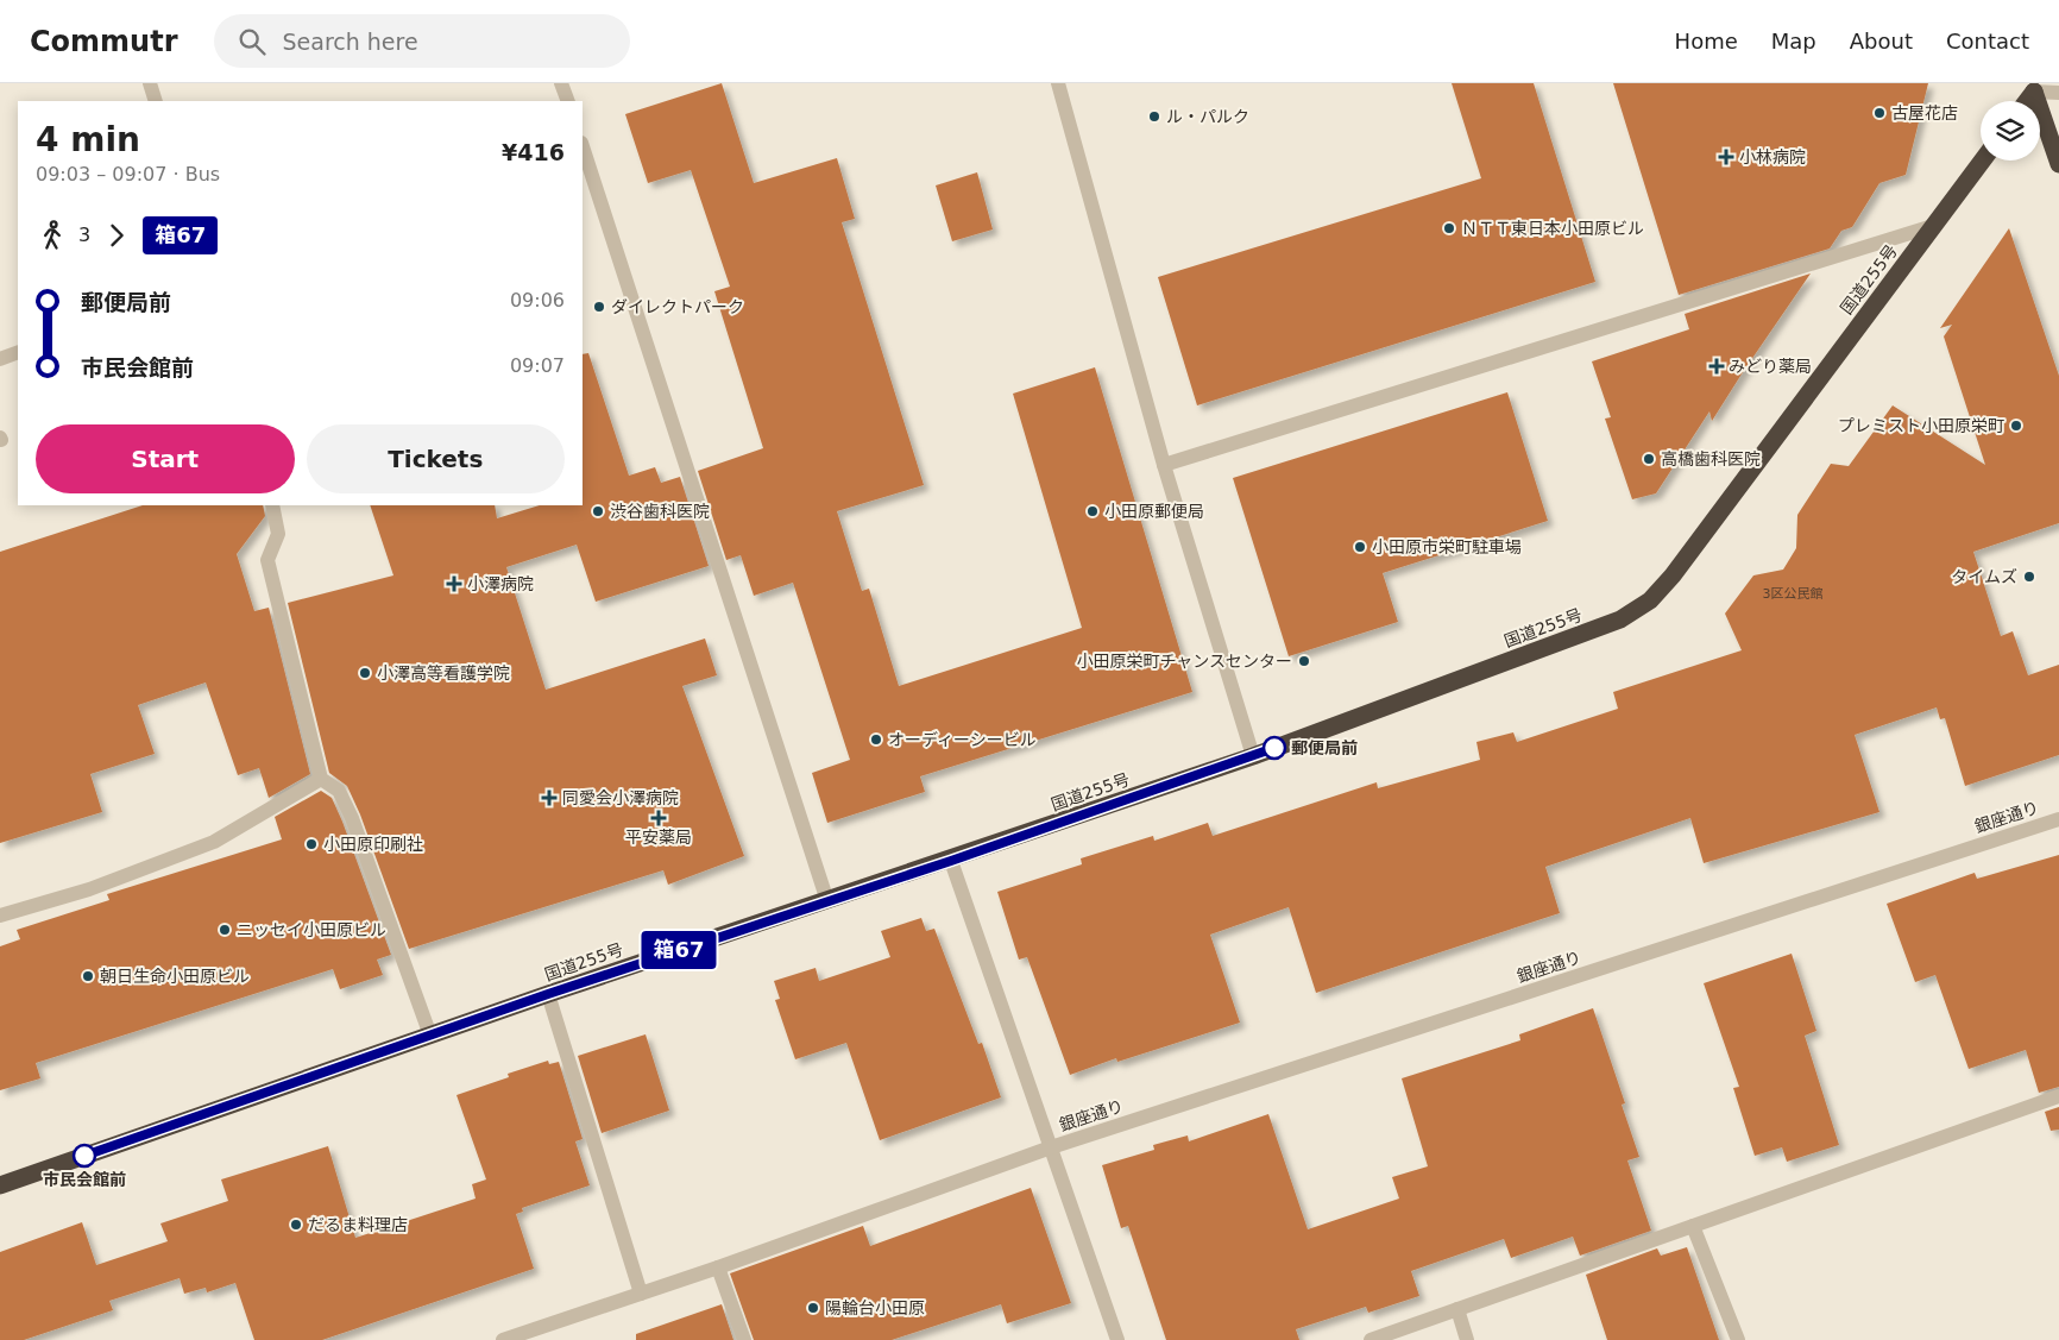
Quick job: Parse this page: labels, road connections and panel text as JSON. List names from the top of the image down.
{
  "streets": {
    "highway": ["国道255号"],
    "street": ["銀座通り"]
  },
  "places": {
    "other": [
      "古屋花店",
      "ル・パルク",
      "ＮＴＴ東日本小田原ビル",
      "ダイレクトパーク",
      "プレミスト小田原栄町",
      "高橋歯科医院",
      "渋谷歯科医院",
      "小田原郵便局",
      "小田原市栄町駐車場",
      "タイムズ",
      "小田原栄町チャンスセンター",
      "小澤高等看護学院",
      "オーディーシービル",
      "郵便局前",
      "小田原印刷社",
      "ニッセイ小田原ビル",
      "朝日生命小田原ビル",
      "市民会館前",
      "だるま料理店",
      "陽輪台小田原"
    ],
    "health": [
      "小林病院",
      "みどり薬局",
      "小澤病院",
      "同愛会小澤病院",
      "平安薬局"
    ]
  },
  "lines": ["bus line 箱67"],
  "house_numbers": ["3区公民館"],
  "page": {
    "header": "Commutr",
    "search": "Search here",
    "nav": [
      "Home",
      "Map",
      "About",
      "Contact"
    ],
    "on_map": "箱67",
    "heading": ["4 min", "09:03 – 09:07 · Bus", "¥416"],
    "legs": ["3", "箱67"],
    "list": [
      {
        "name": "郵便局前",
        "value": "09:06"
      },
      {
        "name": "市民会館前",
        "value": "09:07"
      }
    ],
    "buttons": ["Start", "Tickets"]
  }
}
